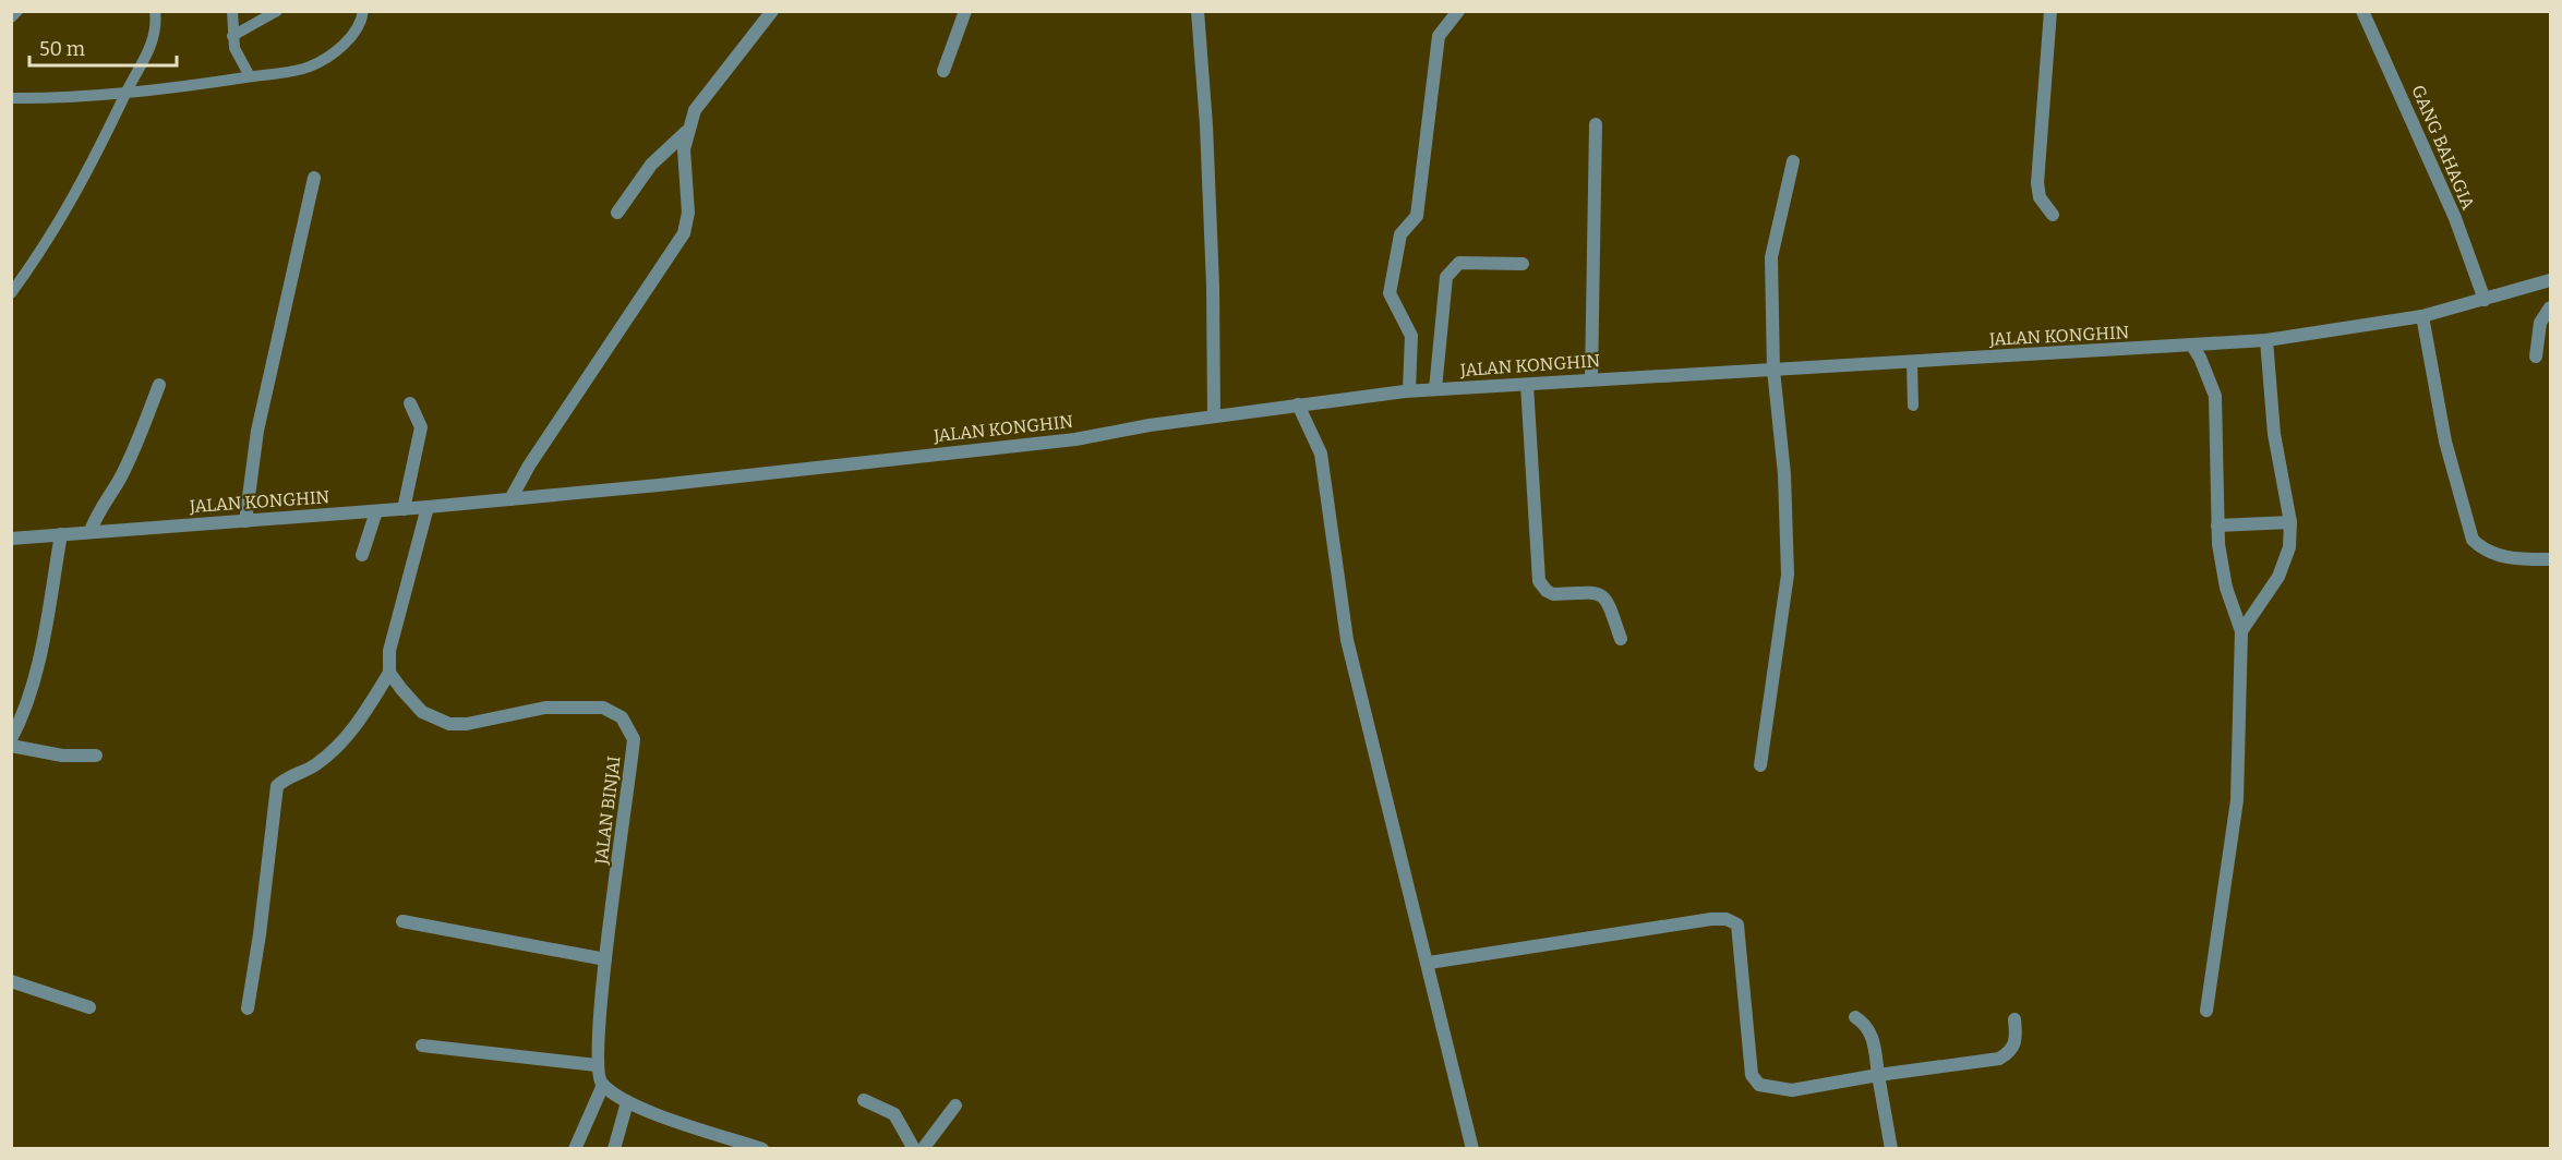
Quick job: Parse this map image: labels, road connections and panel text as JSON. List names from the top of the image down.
{
  "streets": {
    "street": ["GANG BAHAGIA", "JALAN KONGHIN", "JALAN BINJAI"]
  },
  "crossings": [
    ["GANG BAHAGIA", "JALAN KONGHIN"]
  ],
  "scale_bar": "50 m"
}
